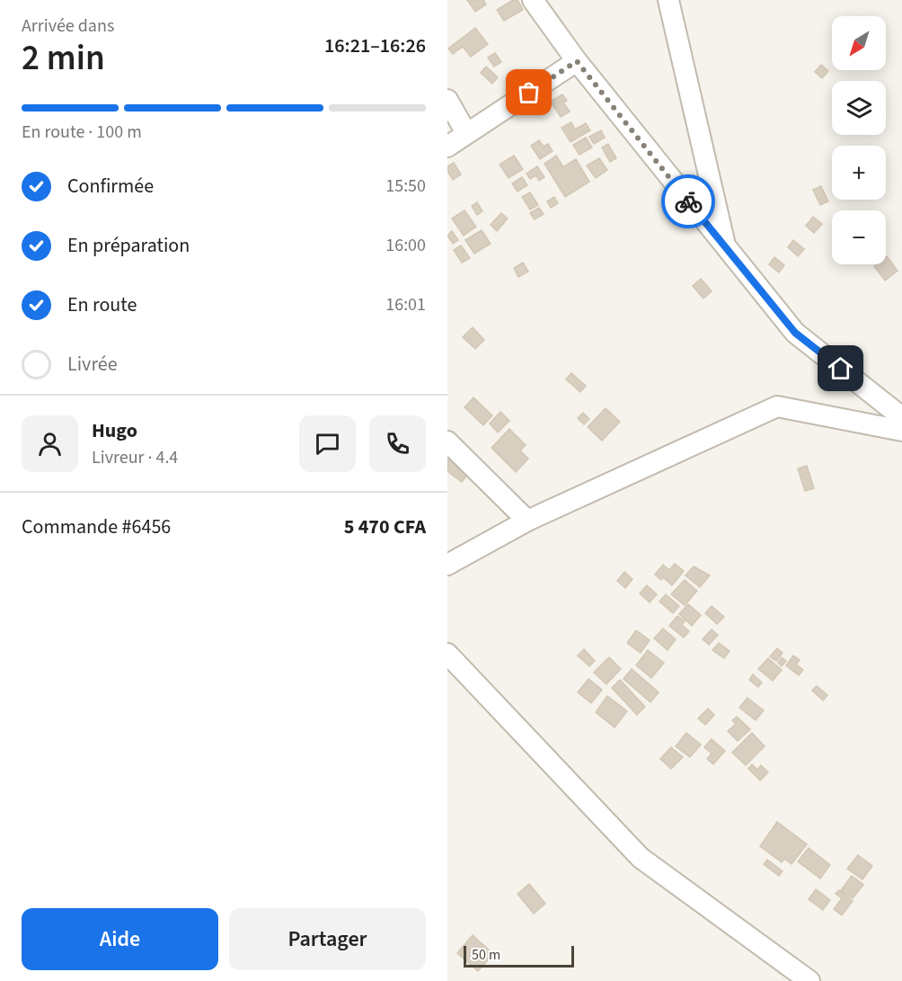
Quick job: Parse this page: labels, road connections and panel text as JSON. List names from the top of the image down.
{
  "scale_bar": "50 m",
  "north": "bottom left",
  "page": {
    "heading": ["2 min", "Arrivée dans", "16:21–16:26"],
    "panel": [
      "Hugo",
      "Livreur · 4.4",
      "Commande #6456",
      "5 470 CFA"
    ],
    "map_buttons": ["+", "−"],
    "bar": "En route · 100 m",
    "list": [
      ["Confirmée", "15:50"],
      ["En préparation", "16:00"],
      ["En route", "16:01"],
      "Livrée"
    ],
    "buttons": ["Aide", "Partager"],
    "scale": "50 m"
  }
}
